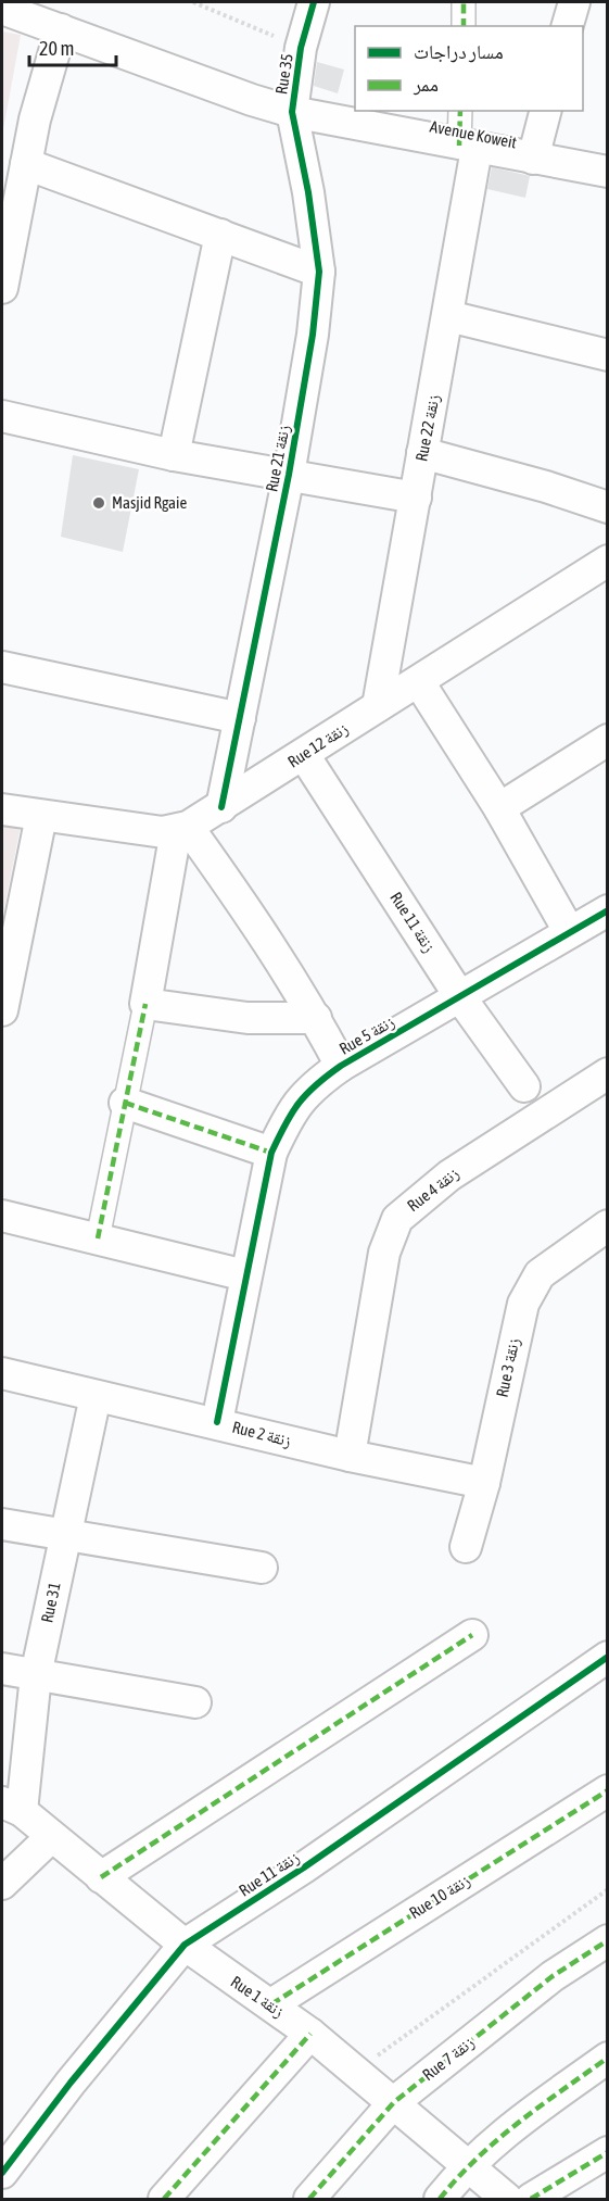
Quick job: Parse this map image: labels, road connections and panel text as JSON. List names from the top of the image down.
{
  "streets": {
    "street": [
      "Rue 35",
      "Avenue Koweit",
      "Rue 22 زنقة",
      "Rue 21 زنقة",
      "Rue 12 زنقة",
      "Rue 11 زنقة",
      "Rue 5 زنقة",
      "Rue 4 زنقة",
      "Rue 3 زنقة",
      "Rue 2 زنقة",
      "Rue 31",
      "Rue 10 زنقة",
      "Rue 1 زنقة",
      "Rue 7 زنقة"
    ]
  },
  "crossings": [
    ["Rue 35", "Avenue Koweit"],
    ["Rue 35", "Rue 21 زنقة"],
    ["Avenue Koweit", "Rue 22 زنقة"],
    ["Avenue Koweit", "Rue 21 زنقة"],
    ["Rue 22 زنقة", "Rue 12 زنقة"],
    ["Rue 21 زنقة", "Rue 12 زنقة"],
    ["Rue 12 زنقة", "Rue 11 زنقة"],
    ["Rue 11 زنقة", "Rue 5 زنقة"],
    ["Rue 11 زنقة", "Rue 1 زنقة"],
    ["Rue 5 زنقة", "Rue 2 زنقة"],
    ["Rue 4 زنقة", "Rue 2 زنقة"],
    ["Rue 3 زنقة", "Rue 2 زنقة"],
    ["Rue 2 زنقة", "Rue 31"],
    ["Rue 31", "Rue 1 زنقة"],
    ["Rue 10 زنقة", "Rue 1 زنقة"],
    ["Rue 1 زنقة", "Rue 7 زنقة"]
  ],
  "places": ["Masjid Rgaie"],
  "legend": ["مسار دراجات", "ممر"],
  "scale_bar": "20 m"
}
